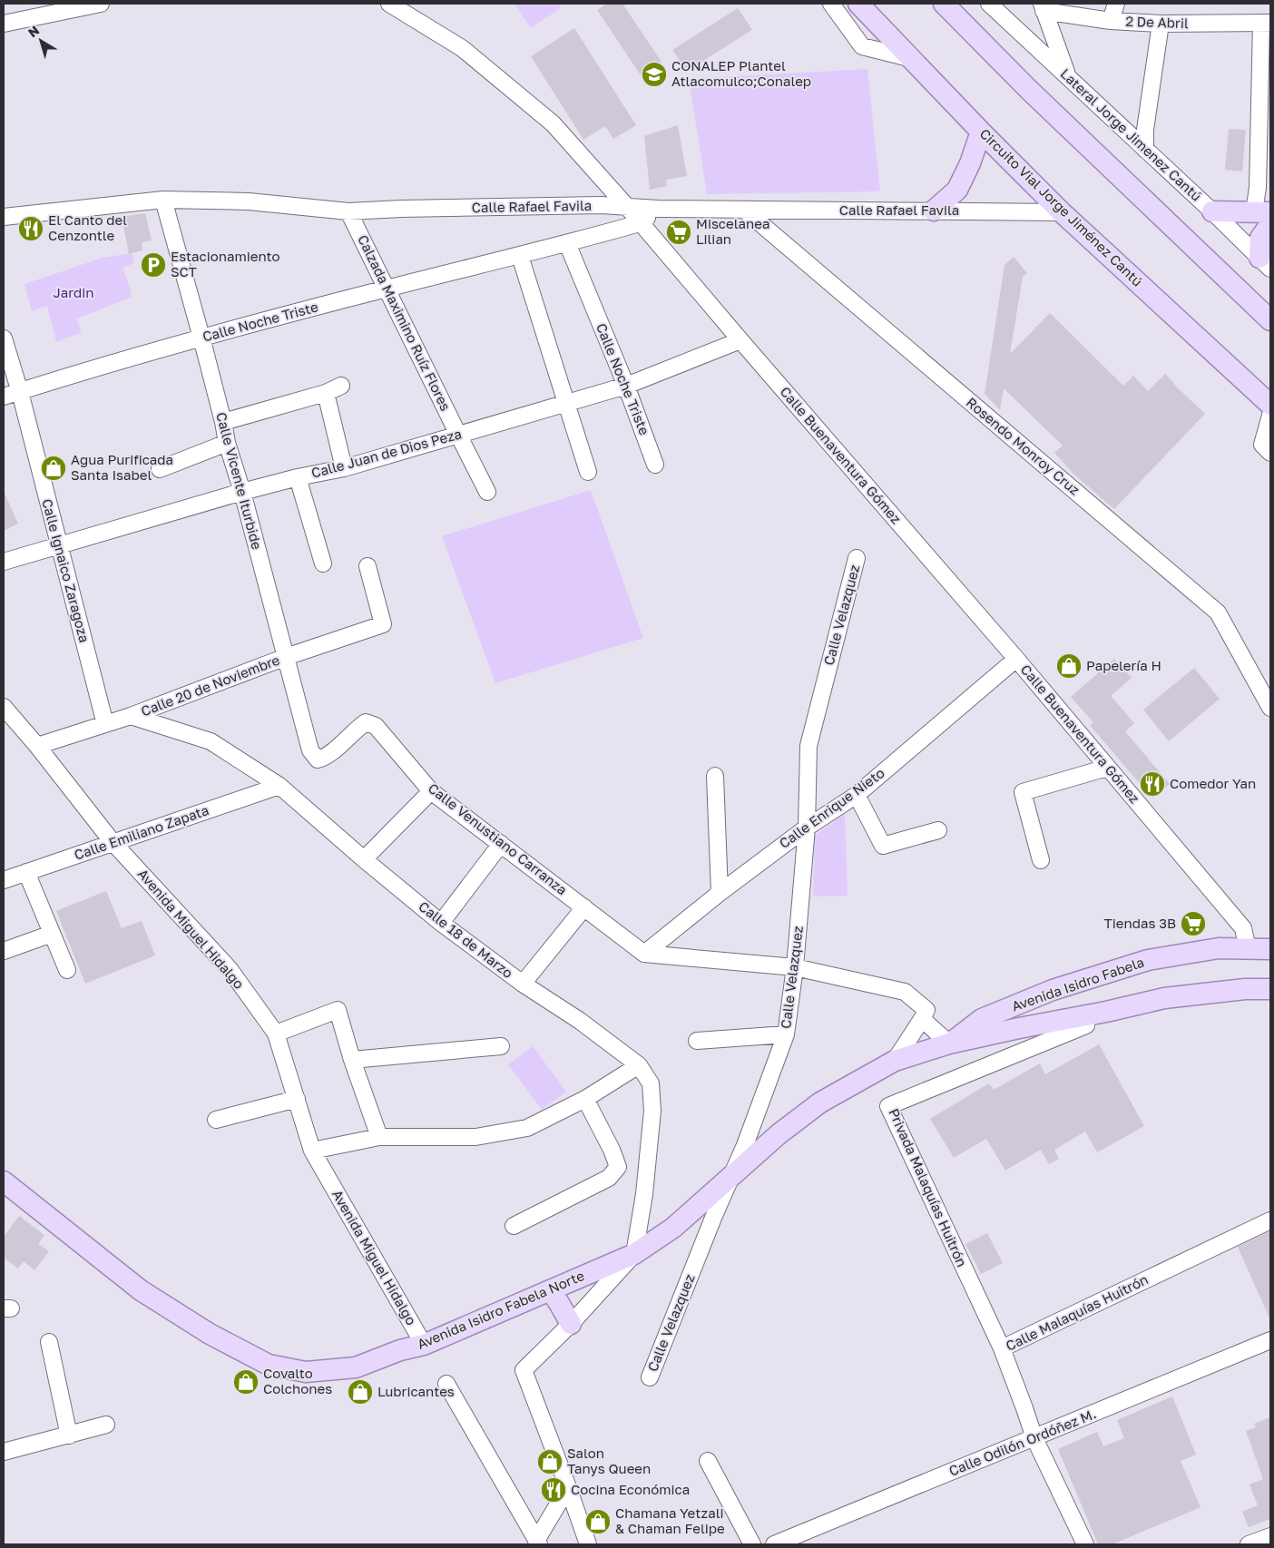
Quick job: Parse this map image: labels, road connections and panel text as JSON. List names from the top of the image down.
{
  "streets": {
    "main road": ["Circuito Vial Jorge Jiménez Cantú", "Avenida Isidro Fabela", "Avenida Isidro Fabela Norte"],
    "street": [
      "2 De Abril",
      "Lateral Jorge Jimenez Cantú",
      "Calle Rafael Favila",
      "Calle Noche Triste",
      "Calzada Maximino Ruíz Flores",
      "Rosendo Monroy Cruz",
      "Calle Juan de Dios Peza",
      "Calle Buenaventura Gómez",
      "Calle Vicente Iturbide",
      "Calle Ignaico Zaragoza",
      "Calle Velazquez",
      "Calle 20 de Noviembre",
      "Calle Enrique Nieto",
      "Calle Emiliano Zapata",
      "Calle Venustiano Carranza",
      "Avenida Miguel Hidalgo",
      "Calle 18 de Marzo",
      "Privada Malaquías Huitrón",
      "Calle Malaquías Huitrón",
      "Calle Odilón Ordóñez M."
    ]
  },
  "crossings": [
    ["Calle Rafael Favila", "Circuito Vial Jorge Jiménez Cantú"],
    ["Calle Rafael Favila", "Calle Noche Triste"],
    ["Calle Rafael Favila", "Calzada Maximino Ruíz Flores"],
    ["Calle Rafael Favila", "Rosendo Monroy Cruz"],
    ["Calle Rafael Favila", "Calle Buenaventura Gómez"],
    ["Calle Rafael Favila", "Calle Vicente Iturbide"],
    ["Calle Noche Triste", "Calzada Maximino Ruíz Flores"],
    ["Calle Noche Triste", "Calle Juan de Dios Peza"],
    ["Calle Noche Triste", "Calle Buenaventura Gómez"],
    ["Calle Noche Triste", "Calle Vicente Iturbide"],
    ["Calle Noche Triste", "Calle Ignaico Zaragoza"],
    ["Calzada Maximino Ruíz Flores", "Calle Juan de Dios Peza"],
    ["Calle Juan de Dios Peza", "Calle Buenaventura Gómez"],
    ["Calle Juan de Dios Peza", "Calle Vicente Iturbide"],
    ["Calle Juan de Dios Peza", "Calle Ignaico Zaragoza"],
    ["Calle Buenaventura Gómez", "Calle Enrique Nieto"],
    ["Calle Buenaventura Gómez", "Avenida Isidro Fabela"],
    ["Calle Vicente Iturbide", "Calle 20 de Noviembre"],
    ["Calle Vicente Iturbide", "Calle Venustiano Carranza"],
    ["Calle Ignaico Zaragoza", "Calle 20 de Noviembre"],
    ["Calle Velazquez", "Calle Enrique Nieto"],
    ["Calle Velazquez", "Avenida Isidro Fabela"],
    ["Calle Velazquez", "Avenida Isidro Fabela Norte"],
    ["Calle 20 de Noviembre", "Avenida Miguel Hidalgo"],
    ["Calle 20 de Noviembre", "Calle 18 de Marzo"],
    ["Calle Enrique Nieto", "Calle Venustiano Carranza"],
    ["Calle Emiliano Zapata", "Avenida Miguel Hidalgo"],
    ["Calle Emiliano Zapata", "Calle 18 de Marzo"],
    ["Avenida Miguel Hidalgo", "Avenida Isidro Fabela Norte"],
    ["Calle 18 de Marzo", "Avenida Isidro Fabela Norte"],
    ["Avenida Isidro Fabela", "Privada Malaquías Huitrón"],
    ["Avenida Isidro Fabela", "Avenida Isidro Fabela Norte"],
    ["Privada Malaquías Huitrón", "Calle Malaquías Huitrón"],
    ["Calle Malaquías Huitrón", "Calle Odilón Ordóñez M."]
  ],
  "parks": ["Jardin"],
  "places": {
    "school or university": ["CONALEP Plantel Atlacomulco;Conalep"],
    "restaurant": ["El Canto del Cenzontle", "Comedor Yan", "Cocina Económica"],
    "supermarket": ["Miscelanea Lilian", "Tiendas 3B"],
    "parking": ["Estacionamiento SCT"],
    "shop": [
      "Agua Purificada Santa Isabel",
      "Papelería H",
      "Covalto Colchones",
      "Lubricantes",
      "Salon Tanys Queen",
      "Chamana Yetzali & Chaman Felipe"
    ]
  },
  "north": "top left"
}
